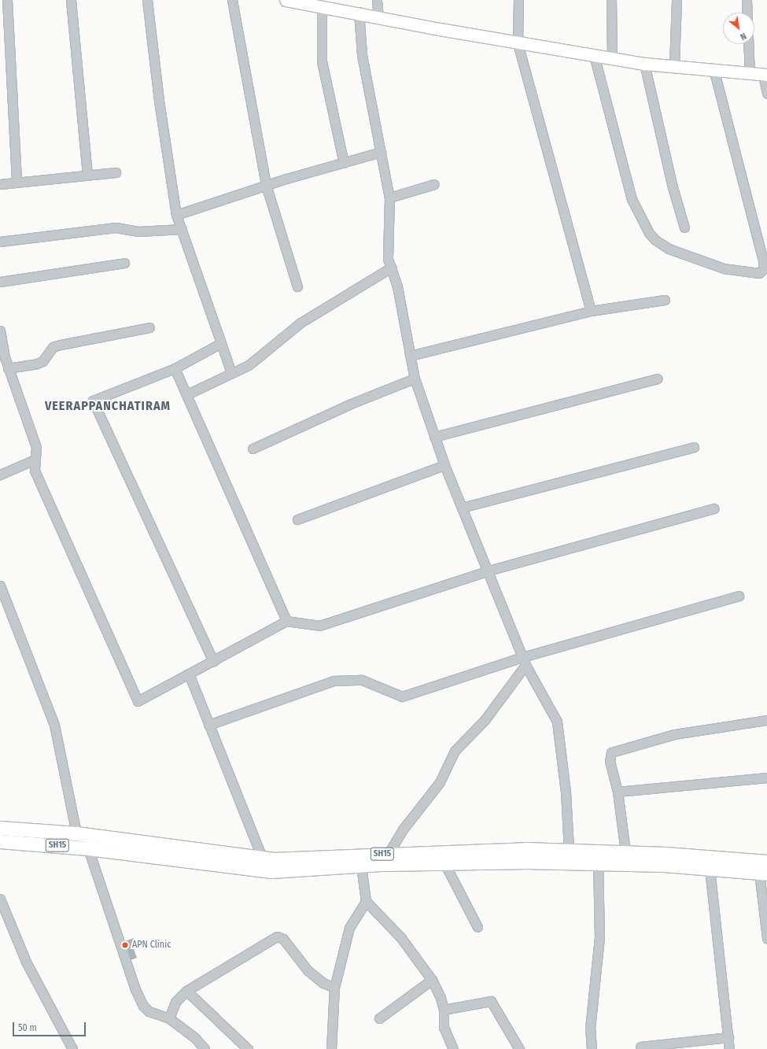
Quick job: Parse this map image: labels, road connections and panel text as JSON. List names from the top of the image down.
{
  "streets": {
    "main road": ["SH15"]
  },
  "districts": ["VEERAPPANCHATIRAM"],
  "places": ["APN Clinic"],
  "scale_bar": "50 m",
  "north": "bottom right"
}
